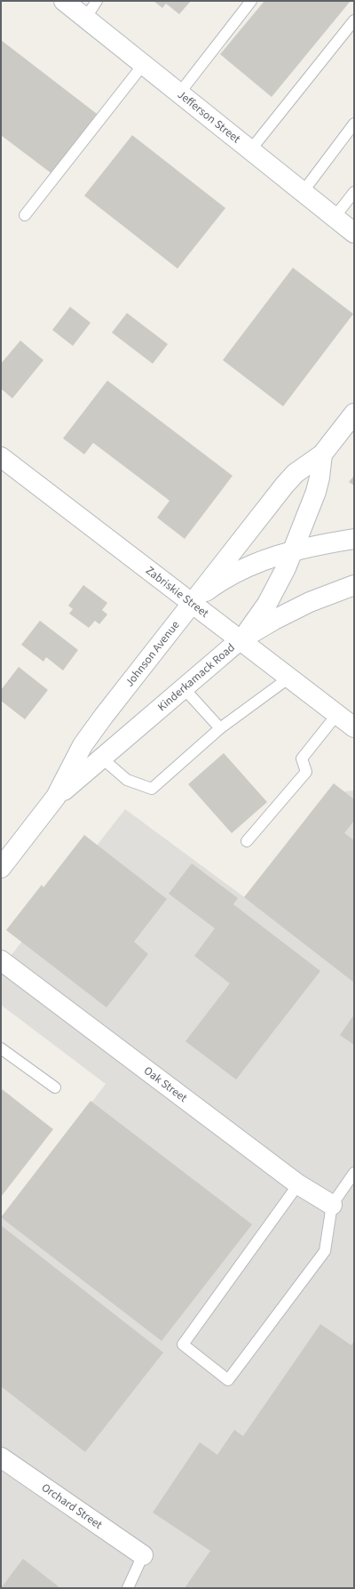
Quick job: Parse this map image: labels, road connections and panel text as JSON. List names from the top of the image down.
{
  "streets": {
    "street": [
      "Jefferson Street",
      "Zabriskie Street",
      "Johnson Avenue",
      "Kinderkamack Road",
      "Oak Street",
      "Orchard Street"
    ]
  },
  "crossings": [
    ["Zabriskie Street", "Johnson Avenue"],
    ["Zabriskie Street", "Kinderkamack Road"],
    ["Johnson Avenue", "Kinderkamack Road"]
  ]
}
